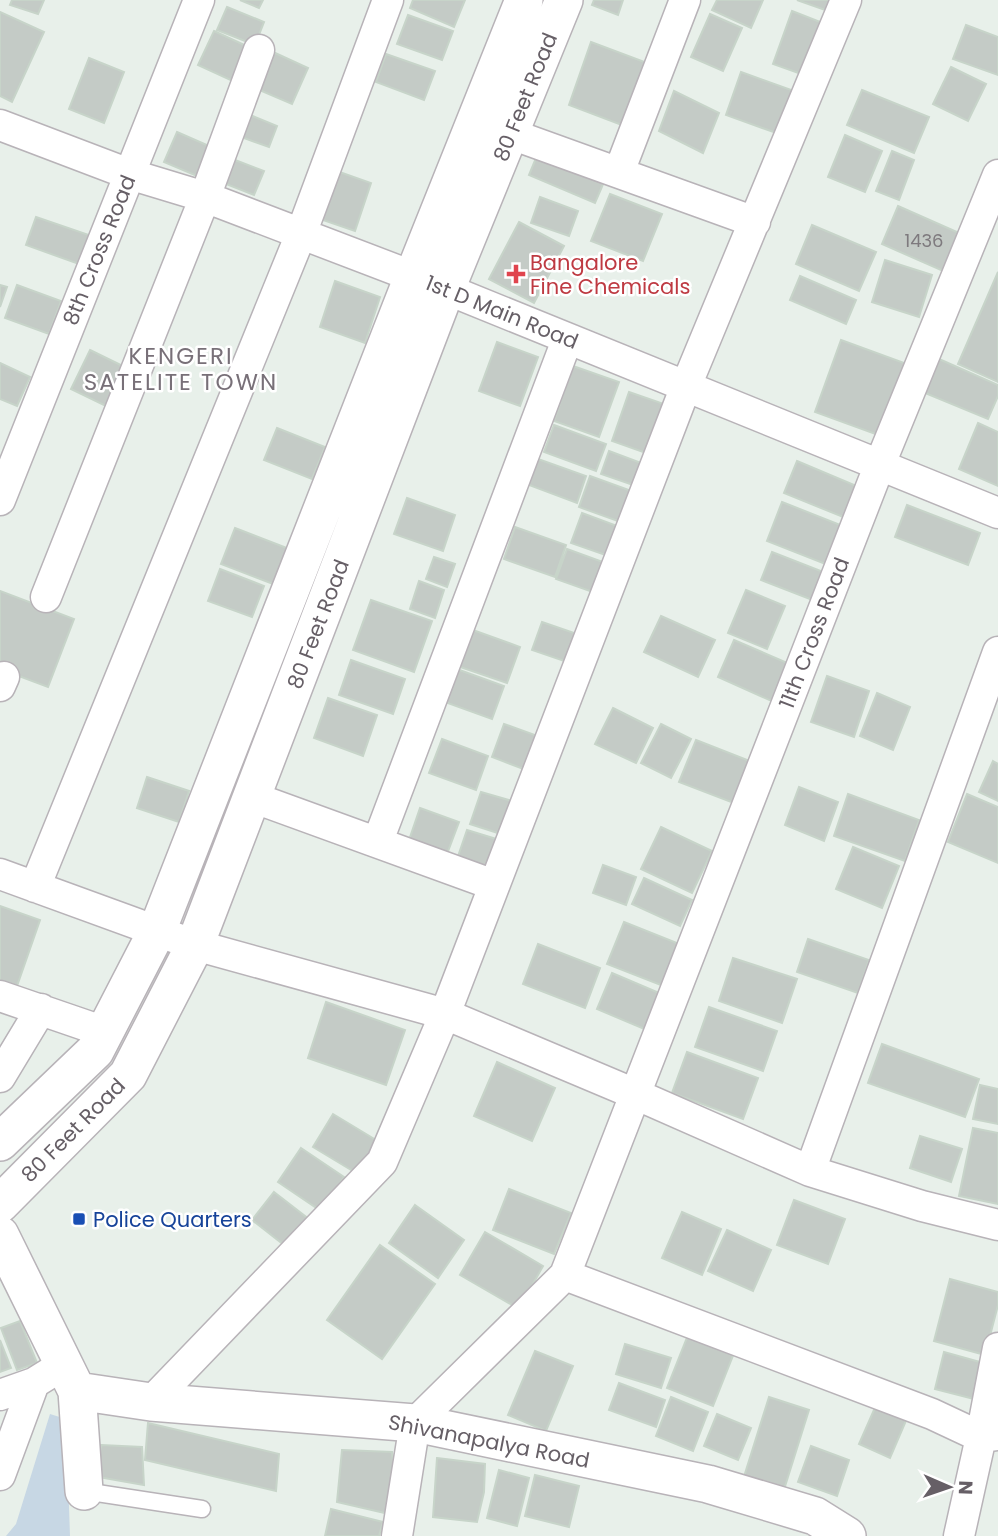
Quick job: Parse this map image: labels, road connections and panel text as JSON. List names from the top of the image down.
{
  "streets": {
    "street": [
      "80 Feet Road",
      "8th Cross Road",
      "1st D Main Road",
      "11th Cross Road",
      "Shivanapalya Road"
    ]
  },
  "crossings": [
    ["80 Feet Road", "1st D Main Road"],
    ["8th Cross Road", "1st D Main Road"],
    ["1st D Main Road", "11th Cross Road"]
  ],
  "districts": ["KENGERI SATELITE TOWN"],
  "places": {
    "health": ["Bangalore Fine Chemicals"],
    "transit": ["Police Quarters"]
  },
  "house_numbers": ["1436"],
  "north": "right"
}
